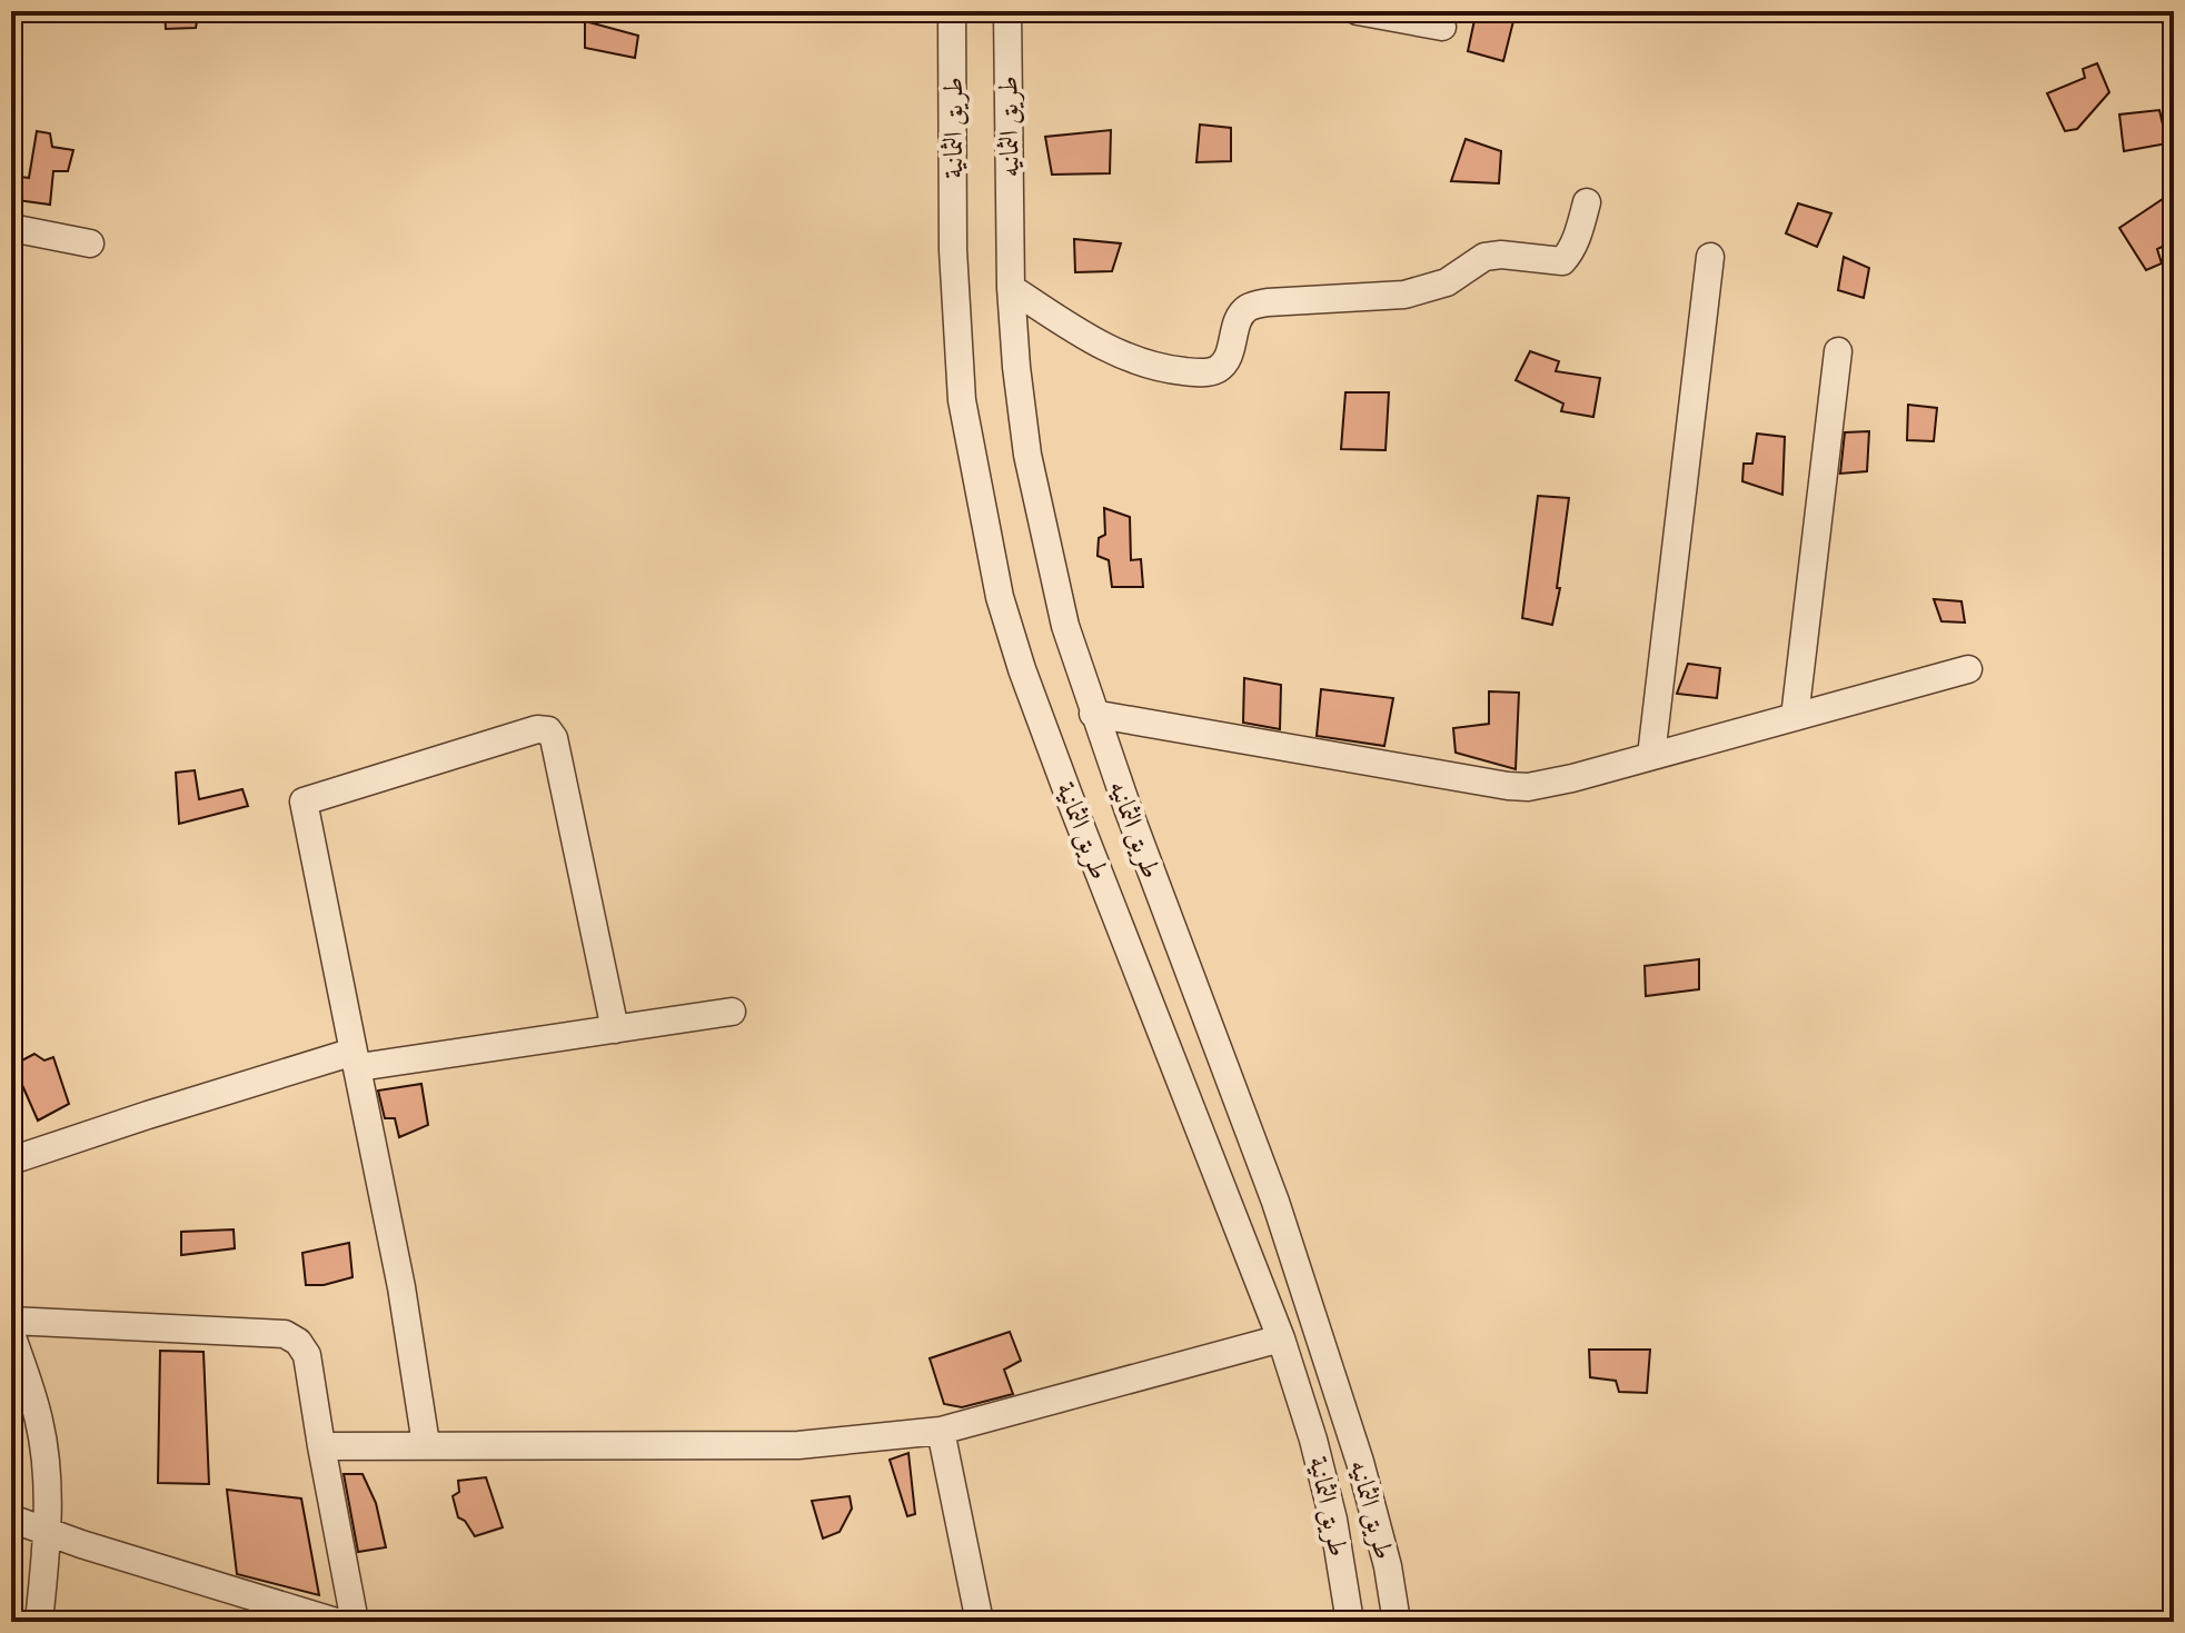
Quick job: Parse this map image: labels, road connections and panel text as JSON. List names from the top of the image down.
{
  "streets": {
    "street": ["طريق الثمانيه", "طريق الثمانية"]
  }
}
